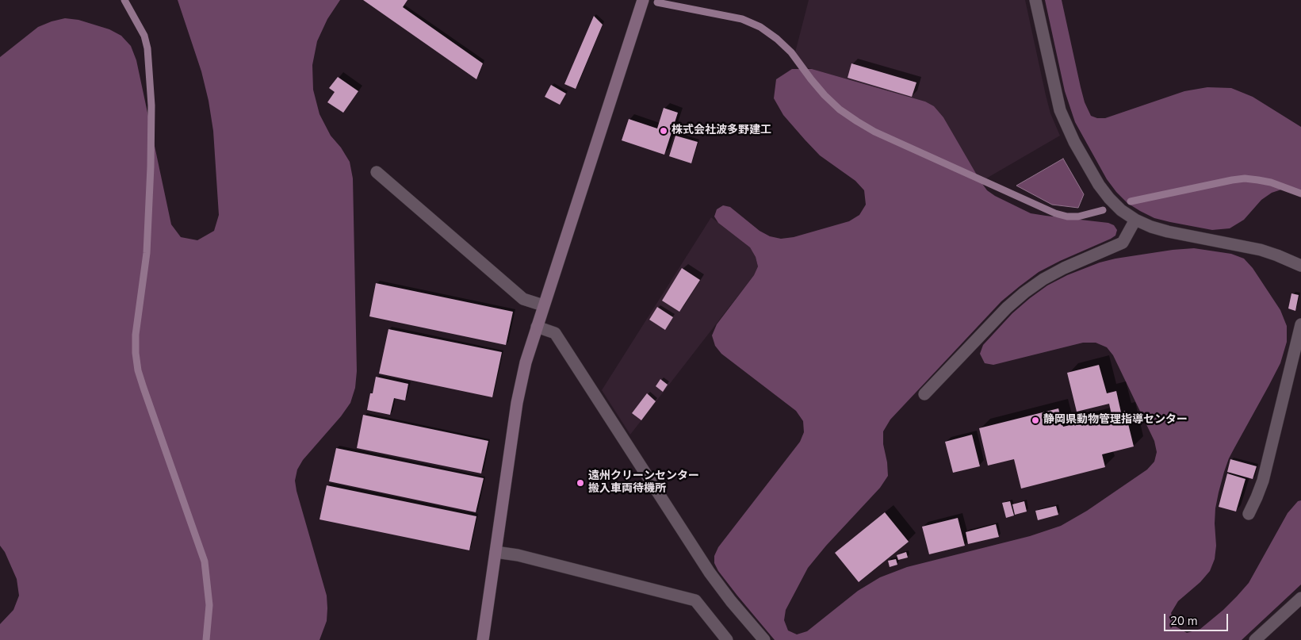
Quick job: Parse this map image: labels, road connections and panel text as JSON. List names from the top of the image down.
{
  "places": ["株式会社波多野建工", "静岡県動物管理指導センター", "遠州クリーンセンター 搬入車両待機所"],
  "scale_bar": "20 m"
}
